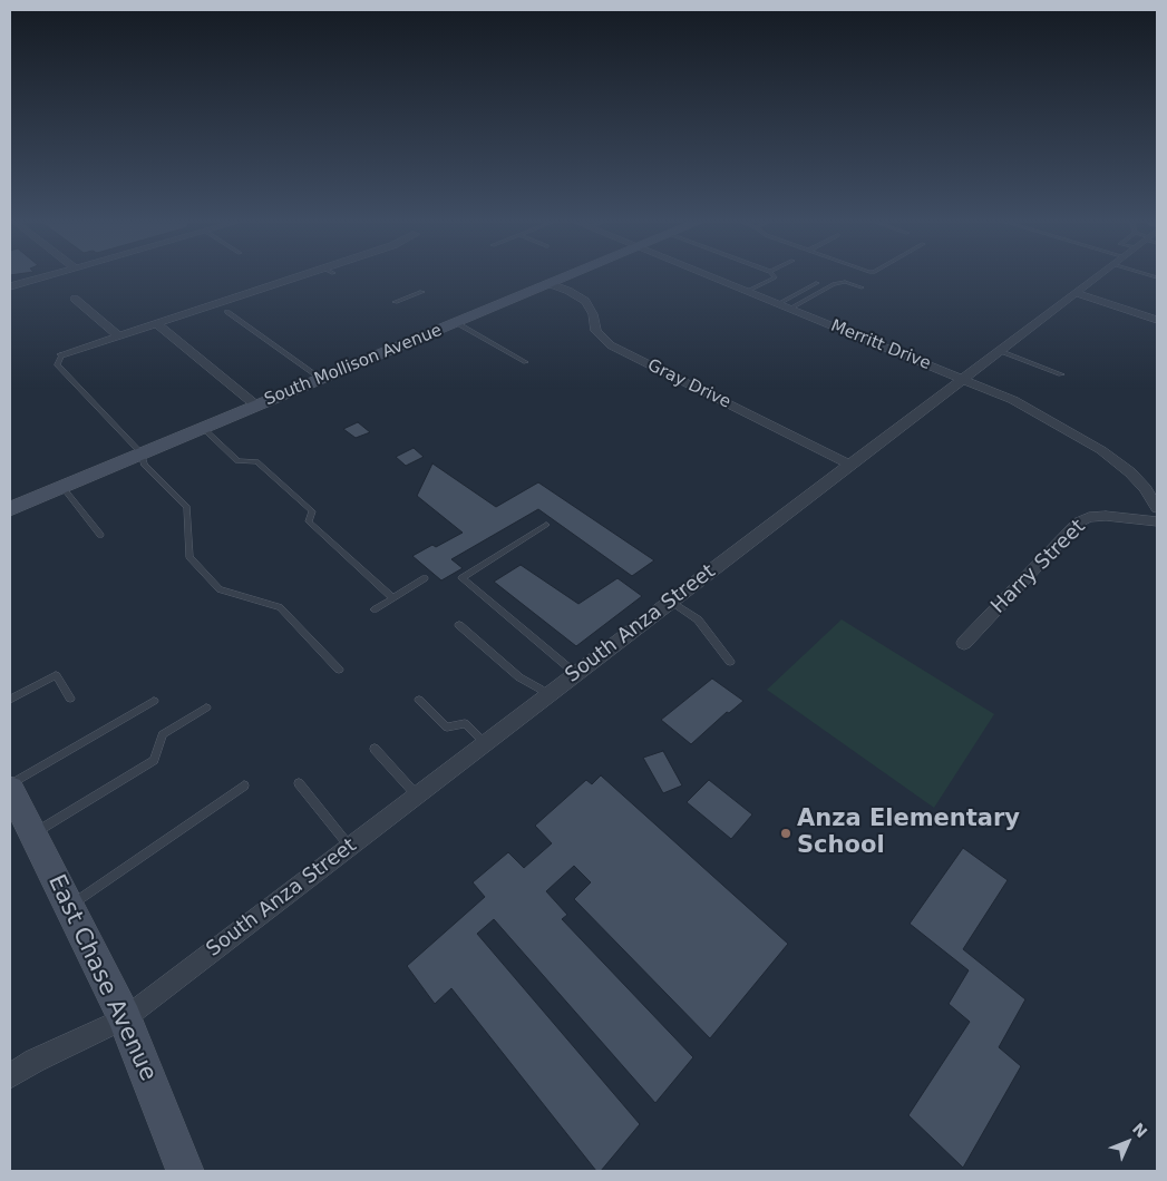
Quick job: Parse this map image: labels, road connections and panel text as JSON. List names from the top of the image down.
{
  "streets": {
    "main road": ["South Mollison Avenue", "East Chase Avenue"],
    "street": [
      "Merritt Drive",
      "Gray Drive",
      "Harry Street",
      "South Anza Street"
    ]
  },
  "crossings": [
    ["Merritt Drive", "South Anza Street"],
    ["South Mollison Avenue", "Gray Drive"],
    ["Gray Drive", "South Anza Street"],
    ["South Anza Street", "East Chase Avenue"]
  ],
  "places": ["Anza Elementary School"],
  "north": "top right"
}
